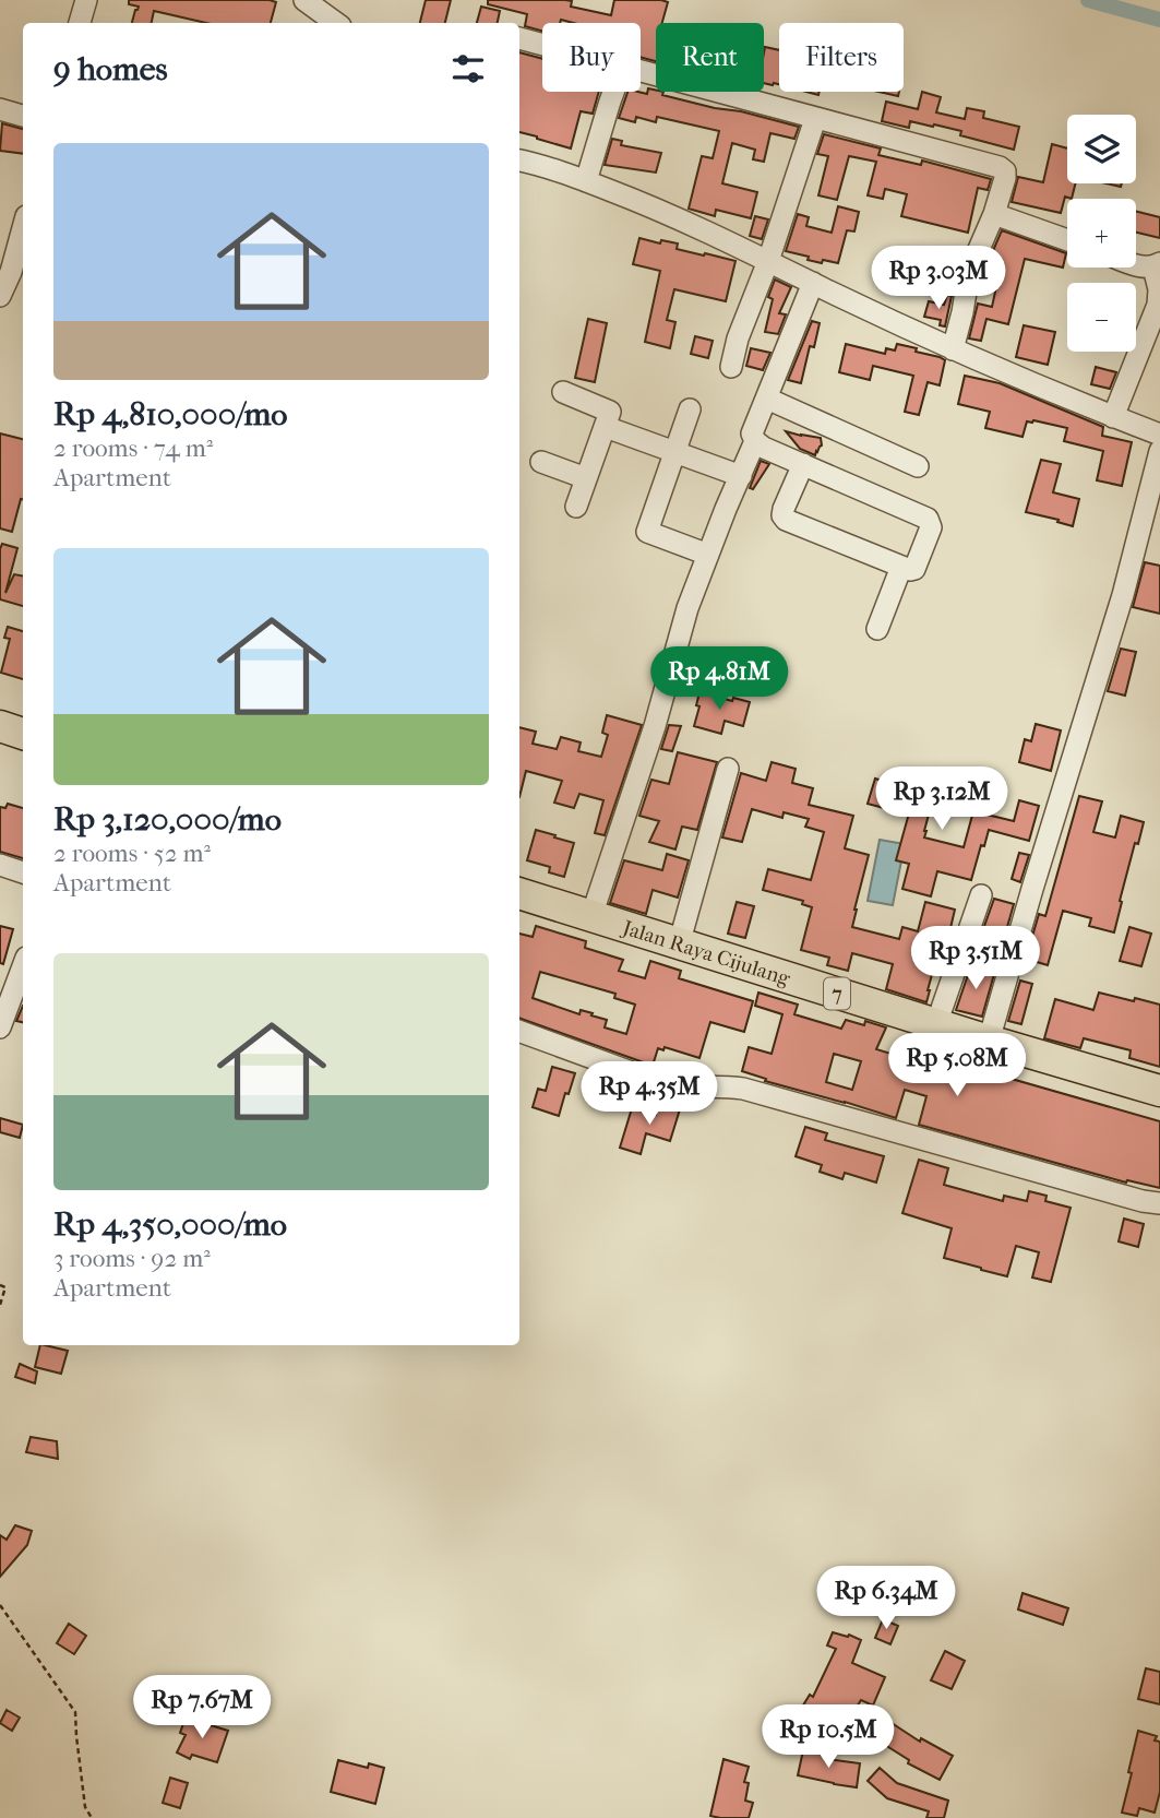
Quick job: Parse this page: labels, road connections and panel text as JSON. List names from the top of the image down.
{
  "streets": {
    "highway": ["Jalan Raya Cijulang", "7"]
  },
  "page": {
    "chip": ["Buy", "Rent", "Filters"],
    "heading": "9 homes",
    "map_buttons": ["+", "−"],
    "list": [
      {
        "name": "Rp 4,810,000/mo",
        "note": "2 rooms · 74 m² · Apartment"
      },
      {
        "name": "Rp 3,120,000/mo",
        "note": "2 rooms · 52 m² · Apartment"
      },
      {
        "name": "Rp 4,350,000/mo",
        "note": "3 rooms · 92 m² · Apartment"
      }
    ],
    "price": [
      "Rp 3.03M",
      "Rp 4.81M",
      "Rp 3.12M",
      "Rp 3.51M",
      "Rp 5.08M",
      "Rp 4.35M",
      "Rp 6.34M",
      "Rp 7.67M",
      "Rp 10.5M"
    ]
  }
}
